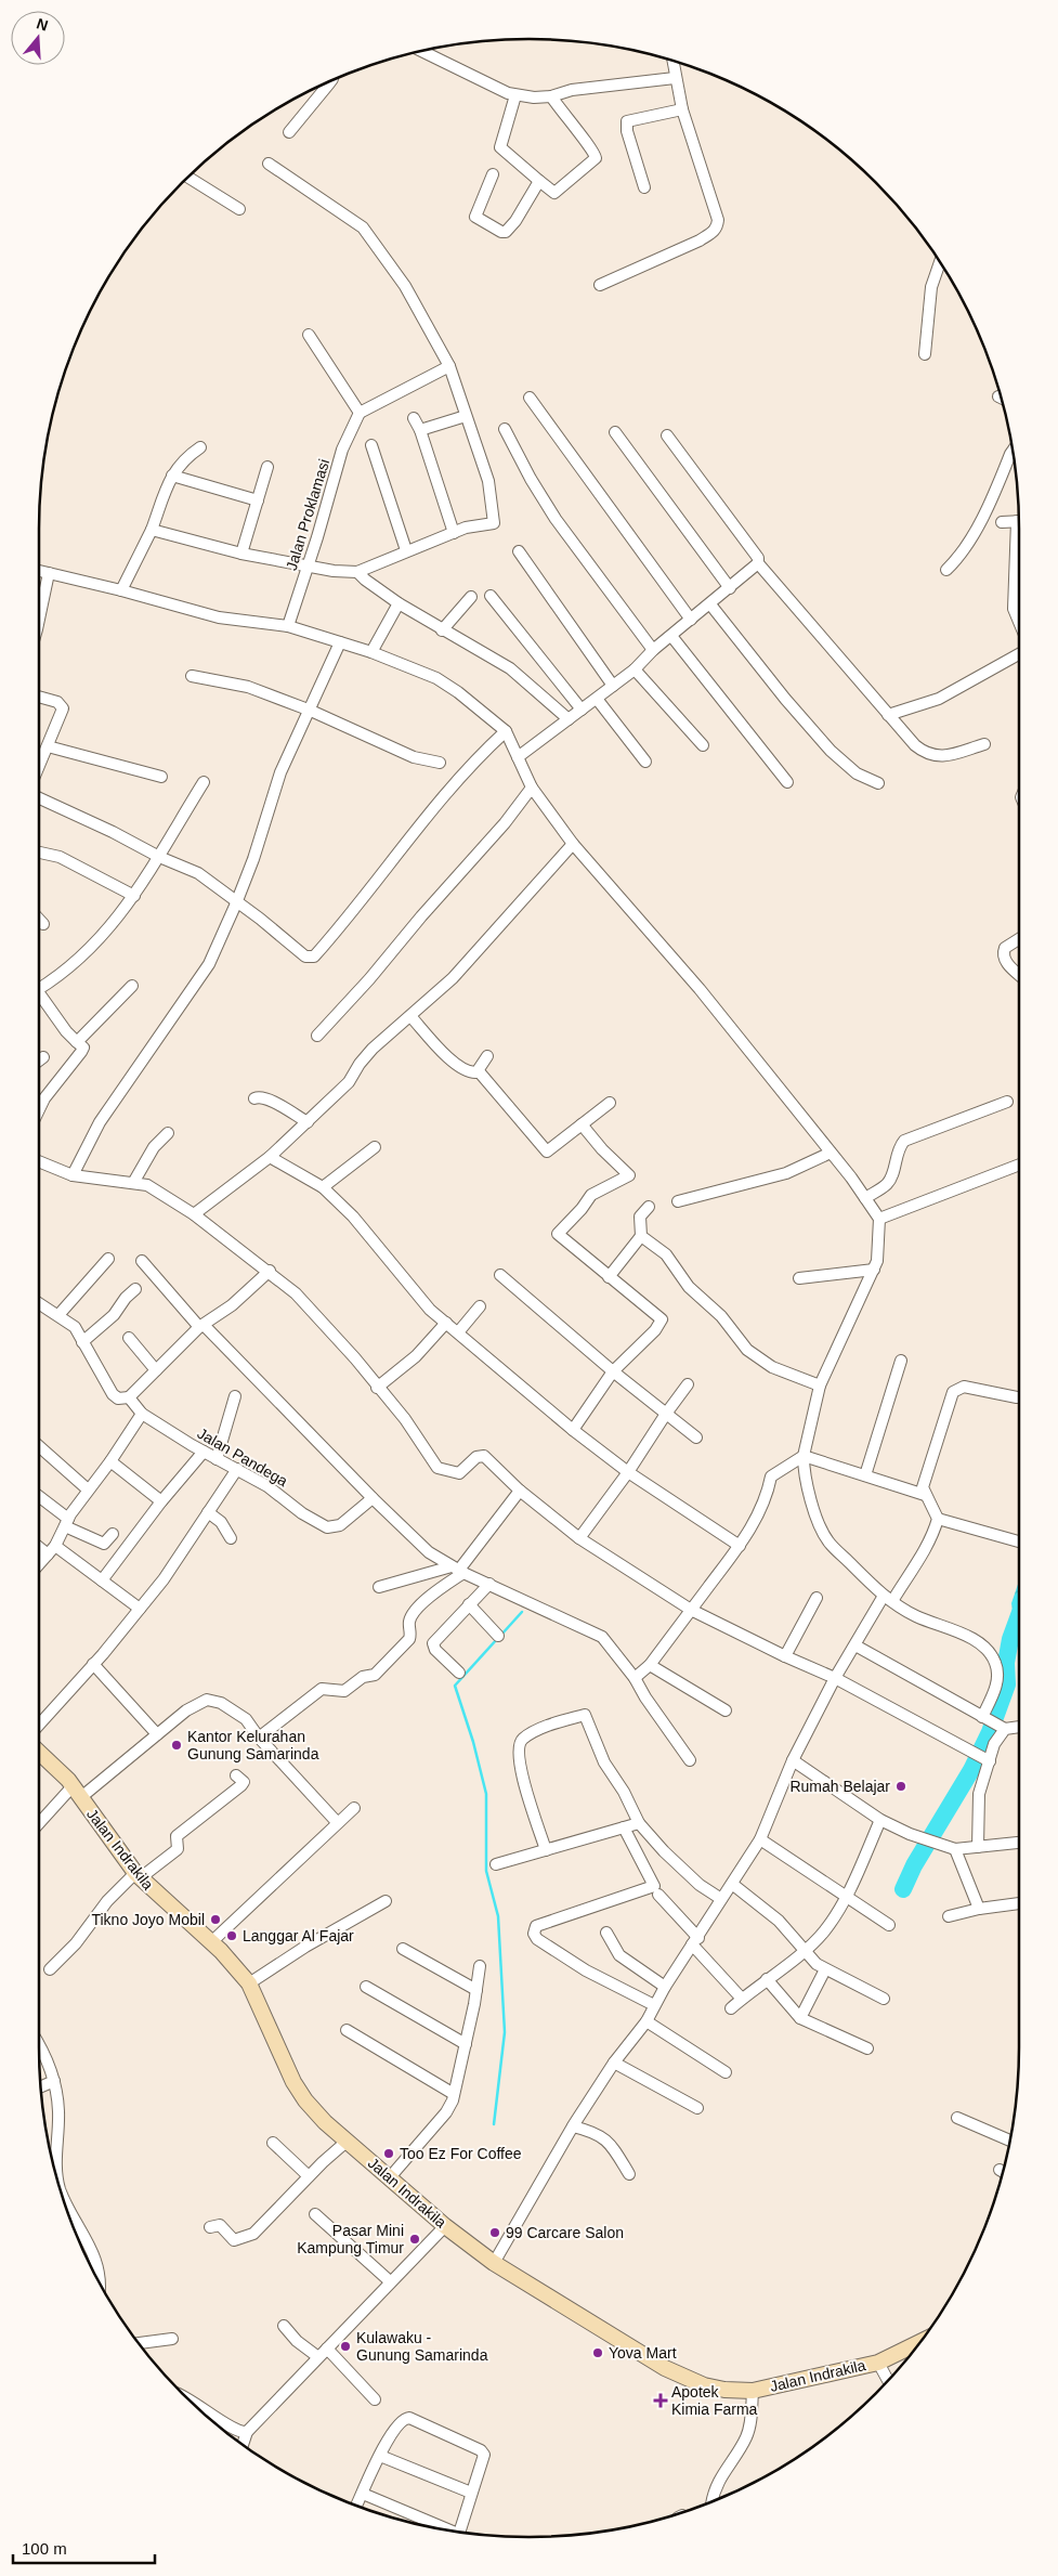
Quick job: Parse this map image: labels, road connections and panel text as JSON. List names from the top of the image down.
{
  "streets": {
    "street": ["Jalan Proklamasi", "Jalan Pandega", "Jalan Indrakila"]
  },
  "places": {
    "other": [
      "Kantor Kelurahan Gunung Samarinda",
      "Rumah Belajar",
      "Tikno Joyo Mobil",
      "Langgar Al Fajar",
      "Too Ez For Coffee",
      "99 Carcare Salon",
      "Pasar Mini Kampung Timur",
      "Kulawaku - Gunung Samarinda",
      "Yova Mart"
    ],
    "health": ["Apotek Kimia Farma"]
  },
  "scale_bar": "100 m",
  "north": "top"
}
